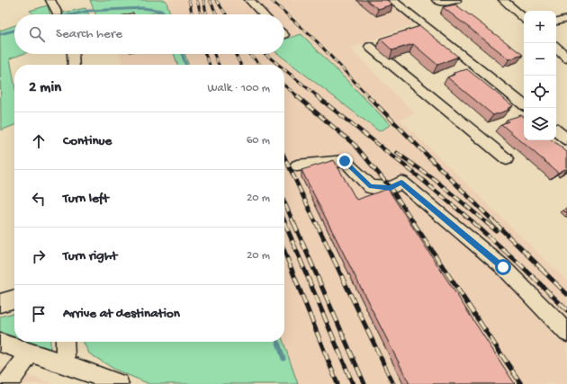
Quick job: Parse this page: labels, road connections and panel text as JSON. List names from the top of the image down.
{
  "page": {
    "map_buttons": ["+", "−"],
    "search": "Search here",
    "heading": ["2 min", "Walk · 100 m"],
    "list": [
      ["Continue", "60 m"],
      ["Turn left", "20 m"],
      ["Turn right", "20 m"],
      "Arrive at destination"
    ]
  }
}
